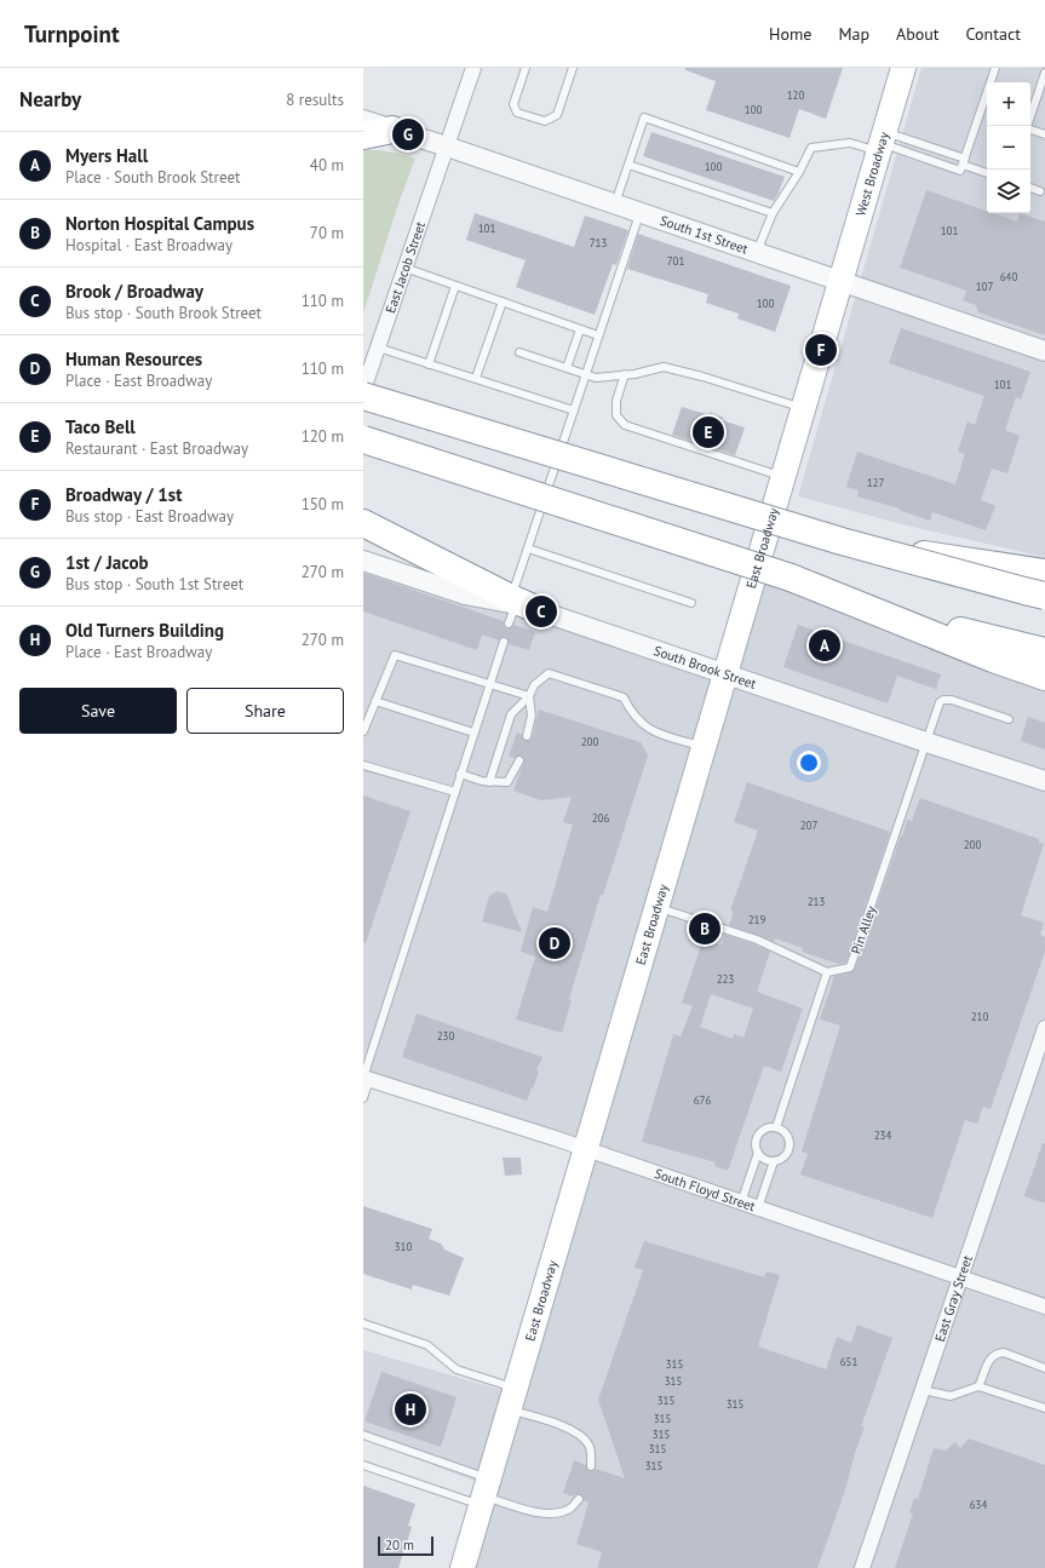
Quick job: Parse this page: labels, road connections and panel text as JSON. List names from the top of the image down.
{
  "streets": {
    "main road": ["West Broadway", "East Broadway"],
    "street": [
      "South 1st Street",
      "East Jacob Street",
      "South Brook Street",
      "South Floyd Street",
      "East Gray Street"
    ],
    "lane": ["Pin Alley"]
  },
  "crossings": [
    ["West Broadway", "South 1st Street"],
    ["West Broadway", "East Broadway"],
    ["South 1st Street", "East Jacob Street"],
    ["South 1st Street", "East Broadway"],
    ["East Broadway", "South Brook Street"],
    ["East Broadway", "South Floyd Street"],
    ["South Brook Street", "Pin Alley"],
    ["South Floyd Street", "East Gray Street"]
  ],
  "house_numbers": [
    "120",
    "100",
    "100",
    "101",
    "101",
    "713",
    "701",
    "640",
    "107",
    "100",
    "101",
    "127",
    "200",
    "206",
    "207",
    "200",
    "213",
    "219",
    "223",
    "210",
    "230",
    "676",
    "234",
    "310",
    "651",
    "315",
    "315",
    "315",
    "315",
    "315",
    "315",
    "315",
    "315",
    "634"
  ],
  "scale_bar": "20 m",
  "page": {
    "header": "Turnpoint",
    "nav": [
      "Home",
      "Map",
      "About",
      "Contact"
    ],
    "heading": ["Nearby", "8 results"],
    "map_buttons": ["+", "−"],
    "pins": [
      "G",
      "F",
      "E",
      "C",
      "A",
      "B",
      "D",
      "H"
    ],
    "list": [
      {
        "mark": "A",
        "name": "Myers Hall",
        "note": "Place · South Brook Street",
        "value": "40 m"
      },
      {
        "mark": "B",
        "name": "Norton Hospital Campus",
        "note": "Hospital · East Broadway",
        "value": "70 m"
      },
      {
        "mark": "C",
        "name": "Brook / Broadway",
        "note": "Bus stop · South Brook Street",
        "value": "110 m"
      },
      {
        "mark": "D",
        "name": "Human Resources",
        "note": "Place · East Broadway",
        "value": "110 m"
      },
      {
        "mark": "E",
        "name": "Taco Bell",
        "note": "Restaurant · East Broadway",
        "value": "120 m"
      },
      {
        "mark": "F",
        "name": "Broadway / 1st",
        "note": "Bus stop · East Broadway",
        "value": "150 m"
      },
      {
        "mark": "G",
        "name": "1st / Jacob",
        "note": "Bus stop · South 1st Street",
        "value": "270 m"
      },
      {
        "mark": "H",
        "name": "Old Turners Building",
        "note": "Place · East Broadway",
        "value": "270 m"
      }
    ],
    "buttons": ["Save", "Share"],
    "scale": "20 m"
  }
}
